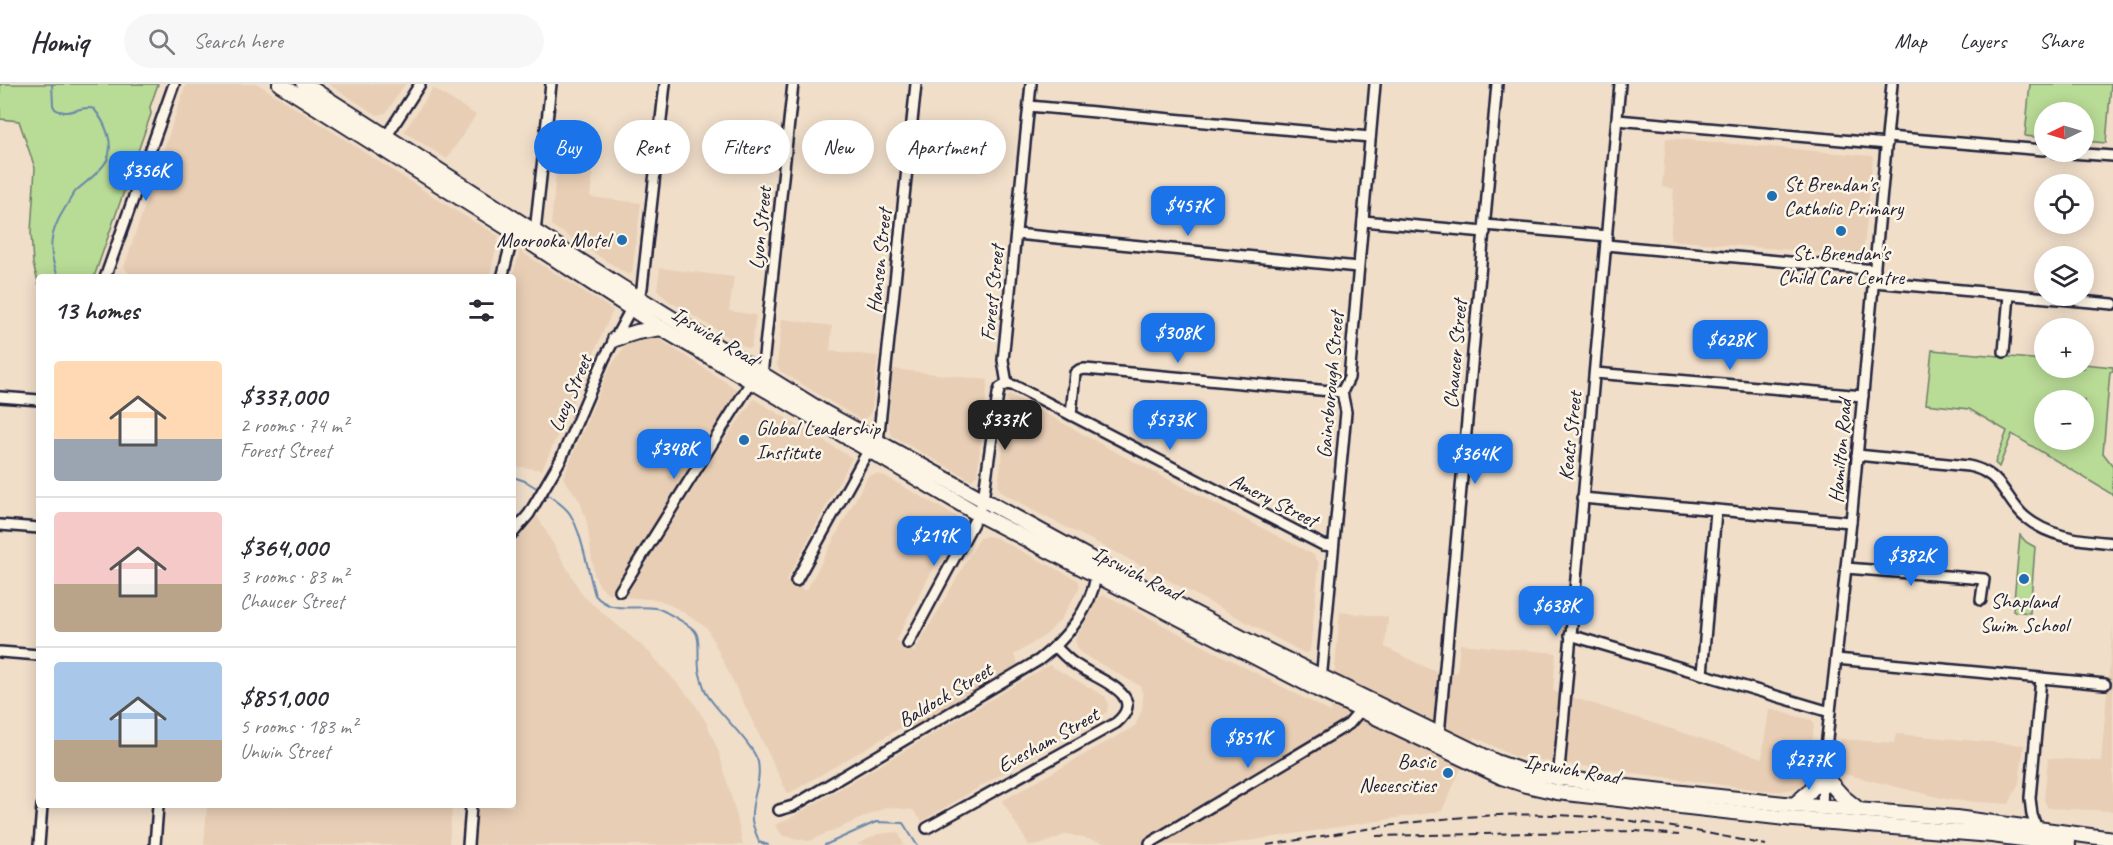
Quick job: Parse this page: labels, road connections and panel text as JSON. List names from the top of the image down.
{
  "streets": {
    "highway": ["Ipswich Road"],
    "street": [
      "Lyon Street",
      "Hansen Street",
      "Forest Street",
      "Chaucer Street",
      "Gainsborough Street",
      "Lucy Street",
      "Keats Street",
      "Hamilton Road",
      "Amery Street",
      "Baldock Street",
      "Evesham Street"
    ]
  },
  "crossings": [
    ["Lyon Street", "Ipswich Road"],
    ["Hansen Street", "Ipswich Road"],
    ["Forest Street", "Amery Street"],
    ["Ipswich Road", "Chaucer Street"],
    ["Ipswich Road", "Gainsborough Street"],
    ["Ipswich Road", "Lucy Street"],
    ["Ipswich Road", "Keats Street"],
    ["Ipswich Road", "Hamilton Road"],
    ["Ipswich Road", "Baldock Street"],
    ["Gainsborough Street", "Amery Street"],
    ["Baldock Street", "Evesham Street"]
  ],
  "places": [
    "St Brendan's Catholic Primary",
    "St. Brendan's Child Care Centre",
    "Moorooka Motel",
    "Global Leadership Institute",
    "Shapland Swim School",
    "Basic Necessities"
  ],
  "north": "left",
  "page": {
    "header": "Homiq",
    "search": "Search here",
    "nav": ["Map", "Layers", "Share"],
    "map_buttons": ["+", "−"],
    "chip": [
      "Buy",
      "Rent",
      "Filters",
      "New",
      "Apartment"
    ],
    "price": [
      "$356K",
      "$457K",
      "$308K",
      "$628K",
      "$337K",
      "$573K",
      "$348K",
      "$364K",
      "$219K",
      "$382K",
      "$638K",
      "$851K",
      "$277K"
    ],
    "heading": "13 homes",
    "list": [
      {
        "name": "$337,000",
        "note": "2 rooms · 74 m² · Forest Street"
      },
      {
        "name": "$364,000",
        "note": "3 rooms · 83 m² · Chaucer Street"
      },
      {
        "name": "$851,000",
        "note": "5 rooms · 183 m² · Unwin Street"
      }
    ]
  }
}
